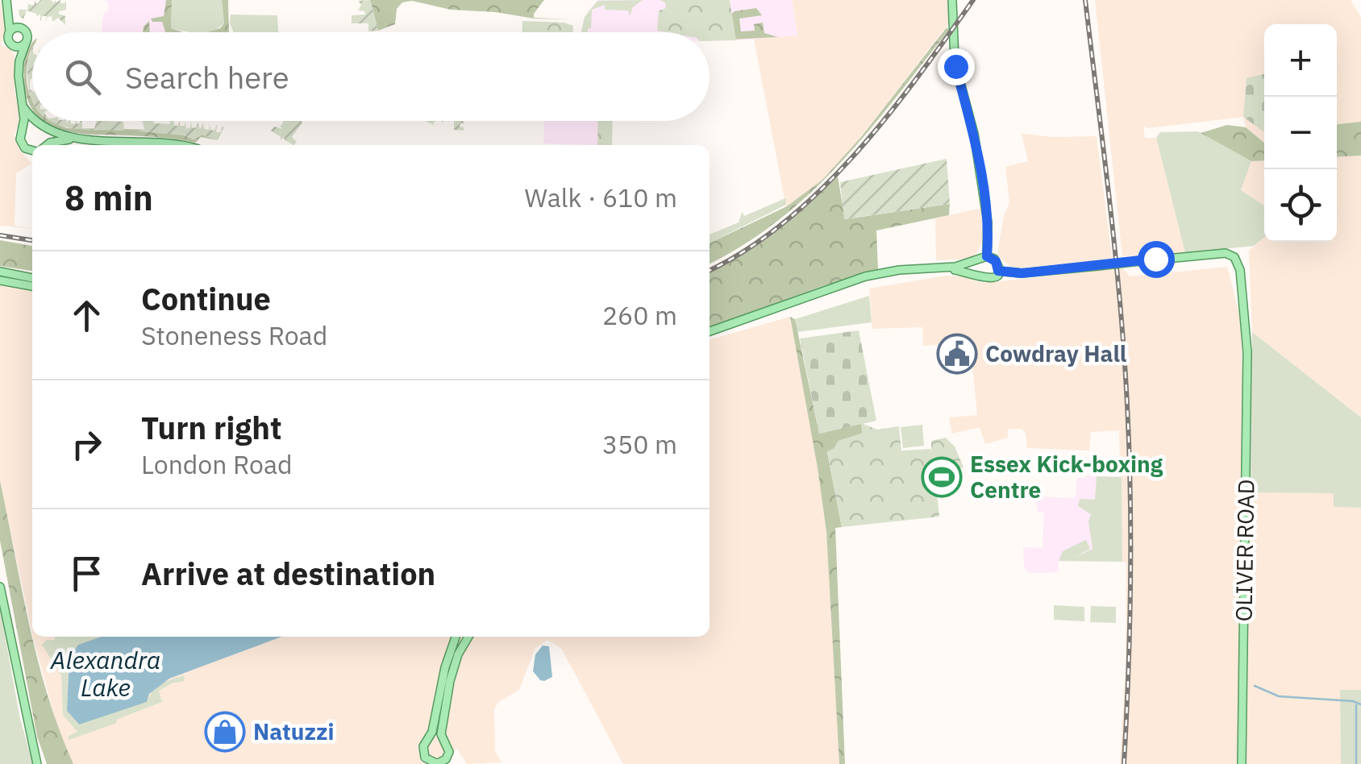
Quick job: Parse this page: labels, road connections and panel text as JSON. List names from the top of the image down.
{
  "streets": {
    "main road": ["OLIVER ROAD"]
  },
  "water": ["Alexandra Lake"],
  "places": {
    "public building": ["Cowdray Hall"],
    "sports": ["Essex Kick-boxing Centre"],
    "shop": ["Natuzzi"]
  },
  "page": {
    "map_buttons": ["+", "−"],
    "search": "Search here",
    "heading": ["8 min", "Walk · 610 m"],
    "list": [
      ["Continue", "Stoneness Road", "260 m"],
      ["Turn right", "London Road", "350 m"],
      "Arrive at destination"
    ]
  }
}
